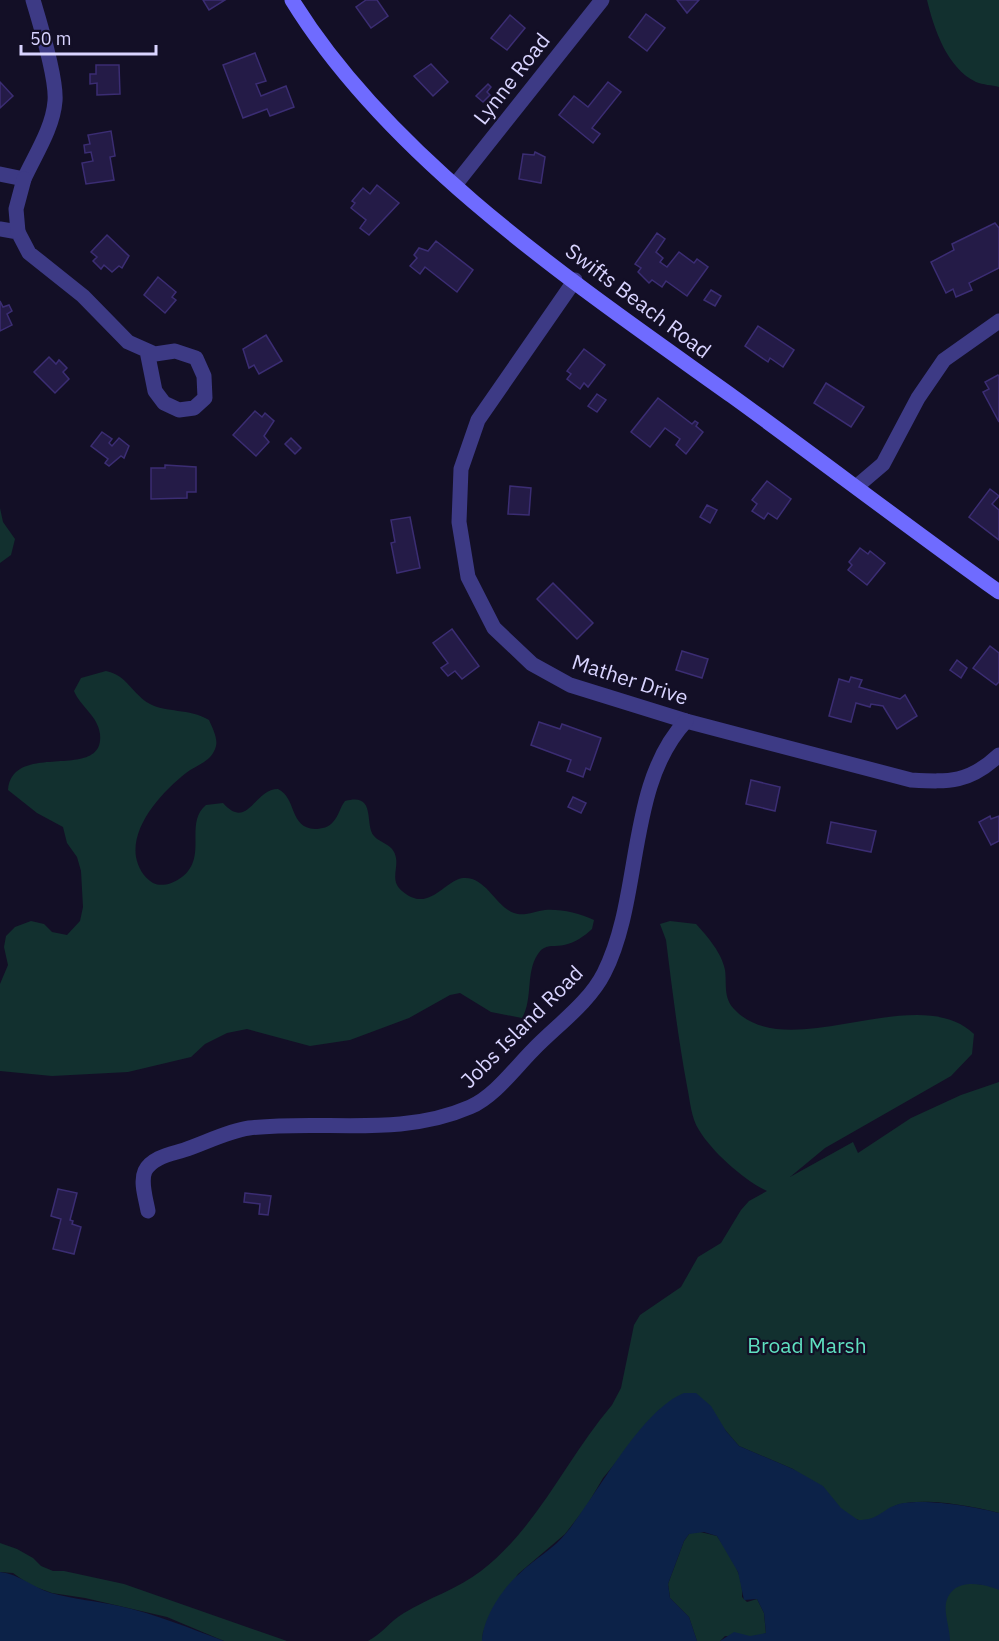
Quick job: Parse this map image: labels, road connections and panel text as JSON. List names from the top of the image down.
{
  "streets": {
    "street": [
      "Lynne Road",
      "Swifts Beach Road",
      "Mather Drive",
      "Jobs Island Road"
    ]
  },
  "crossings": [
    ["Lynne Road", "Swifts Beach Road"],
    ["Swifts Beach Road", "Mather Drive"],
    ["Mather Drive", "Jobs Island Road"]
  ],
  "parks": ["Broad Marsh"],
  "scale_bar": "50 m"
}
